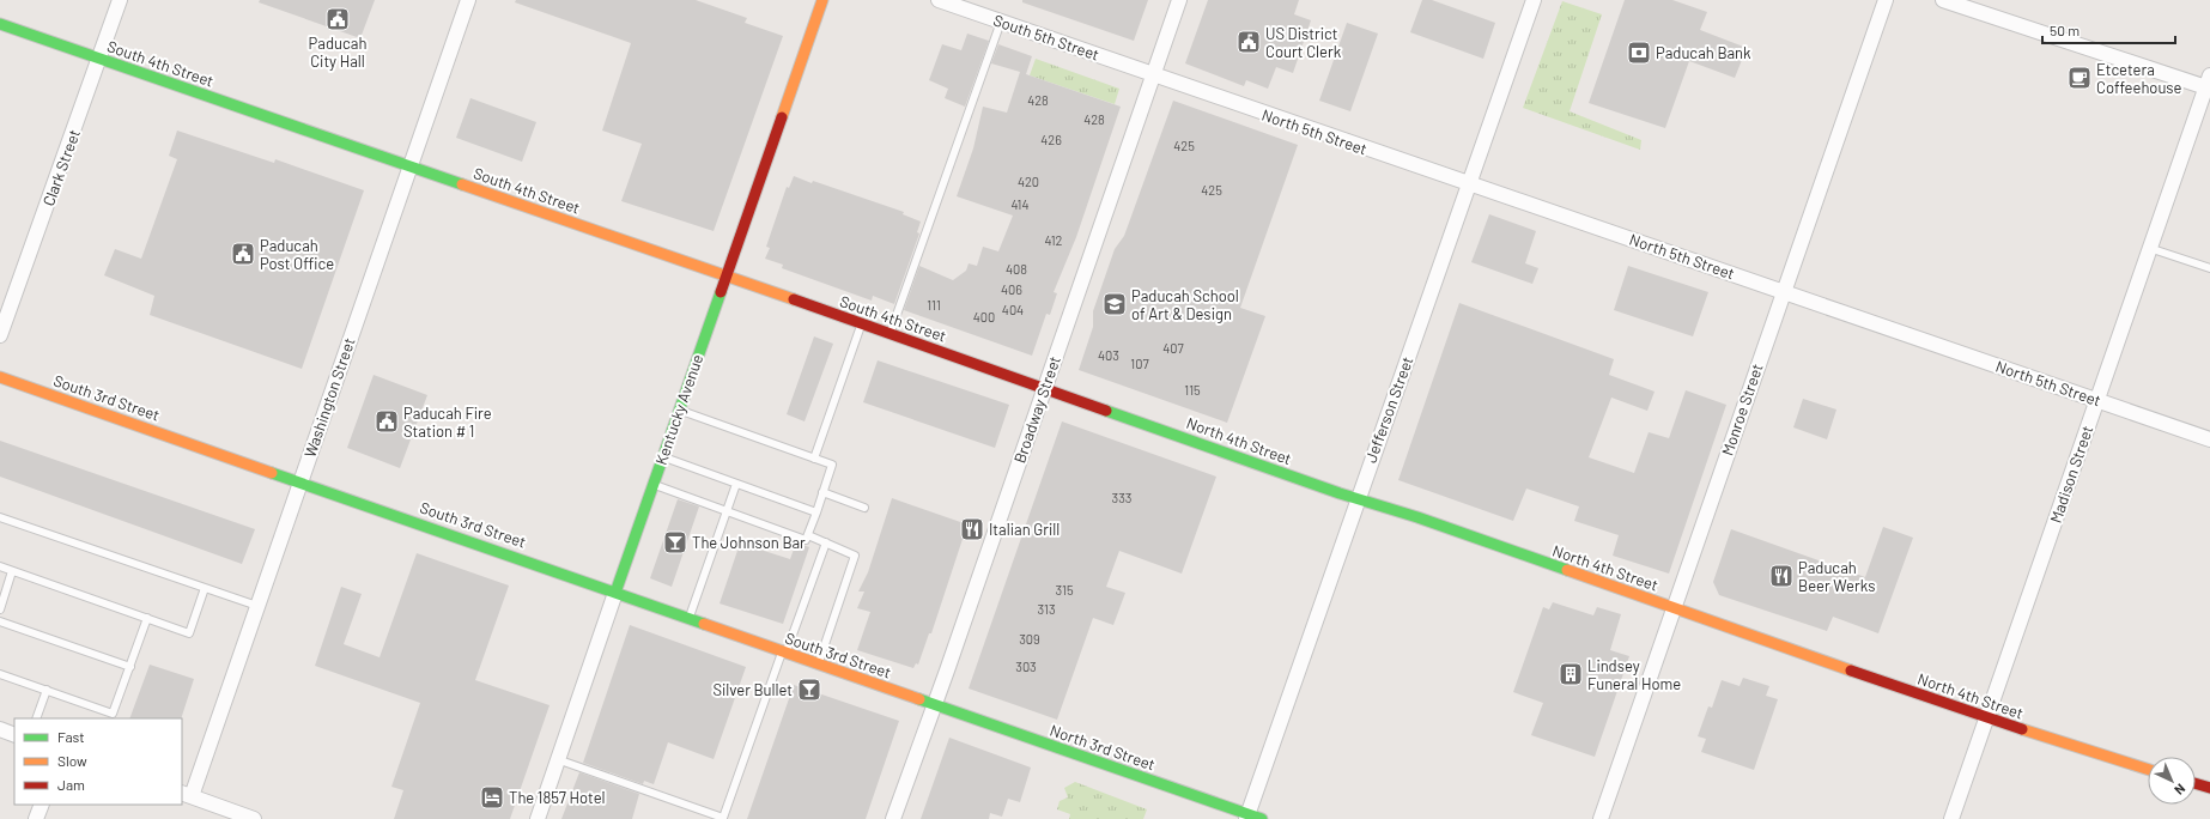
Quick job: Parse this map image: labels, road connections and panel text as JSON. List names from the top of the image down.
{
  "streets": {
    "main road": [
      "South 4th Street",
      "South 3rd Street",
      "Kentucky Avenue",
      "North 4th Street",
      "North 3rd Street"
    ],
    "street": [
      "South 5th Street",
      "North 5th Street",
      "Clark Street",
      "Washington Street",
      "Broadway Street",
      "Jefferson Street",
      "Monroe Street",
      "Madison Street"
    ]
  },
  "crossings": [
    ["South 5th Street", "North 5th Street"],
    ["South 5th Street", "Broadway Street"],
    ["South 4th Street", "Clark Street"],
    ["South 4th Street", "Washington Street"],
    ["South 4th Street", "Kentucky Avenue"],
    ["South 4th Street", "Broadway Street"],
    ["South 4th Street", "North 4th Street"],
    ["North 5th Street", "Broadway Street"],
    ["North 5th Street", "Jefferson Street"],
    ["North 5th Street", "Monroe Street"],
    ["North 5th Street", "Madison Street"],
    ["South 3rd Street", "Washington Street"],
    ["South 3rd Street", "Kentucky Avenue"],
    ["South 3rd Street", "Broadway Street"],
    ["South 3rd Street", "North 3rd Street"],
    ["Broadway Street", "North 4th Street"],
    ["Broadway Street", "North 3rd Street"],
    ["Jefferson Street", "North 4th Street"],
    ["Jefferson Street", "North 3rd Street"],
    ["Monroe Street", "North 4th Street"],
    ["North 4th Street", "Madison Street"]
  ],
  "places": {
    "public building": [
      "Paducah City Hall",
      "US District Court Clerk",
      "Paducah Post Office",
      "Paducah Fire Station # 1"
    ],
    "bank": ["Paducah Bank"],
    "cafe": ["Etcetera Coffeehouse"],
    "school or university": ["Paducah School of Art & Design"],
    "restaurant": ["Italian Grill", "Paducah Beer Werks"],
    "bar": ["The Johnson Bar", "Silver Bullet"],
    "building": ["Lindsey Funeral Home"],
    "hotel": ["The 1857 Hotel"]
  },
  "house_numbers": [
    "428",
    "428",
    "426",
    "425",
    "420",
    "425",
    "414",
    "412",
    "408",
    "406",
    "111",
    "404",
    "400",
    "407",
    "403",
    "107",
    "115",
    "333",
    "315",
    "313",
    "309",
    "303"
  ],
  "legend": ["Fast", "Slow", "Jam"],
  "scale_bar": "50 m",
  "north": "bottom right"
}
